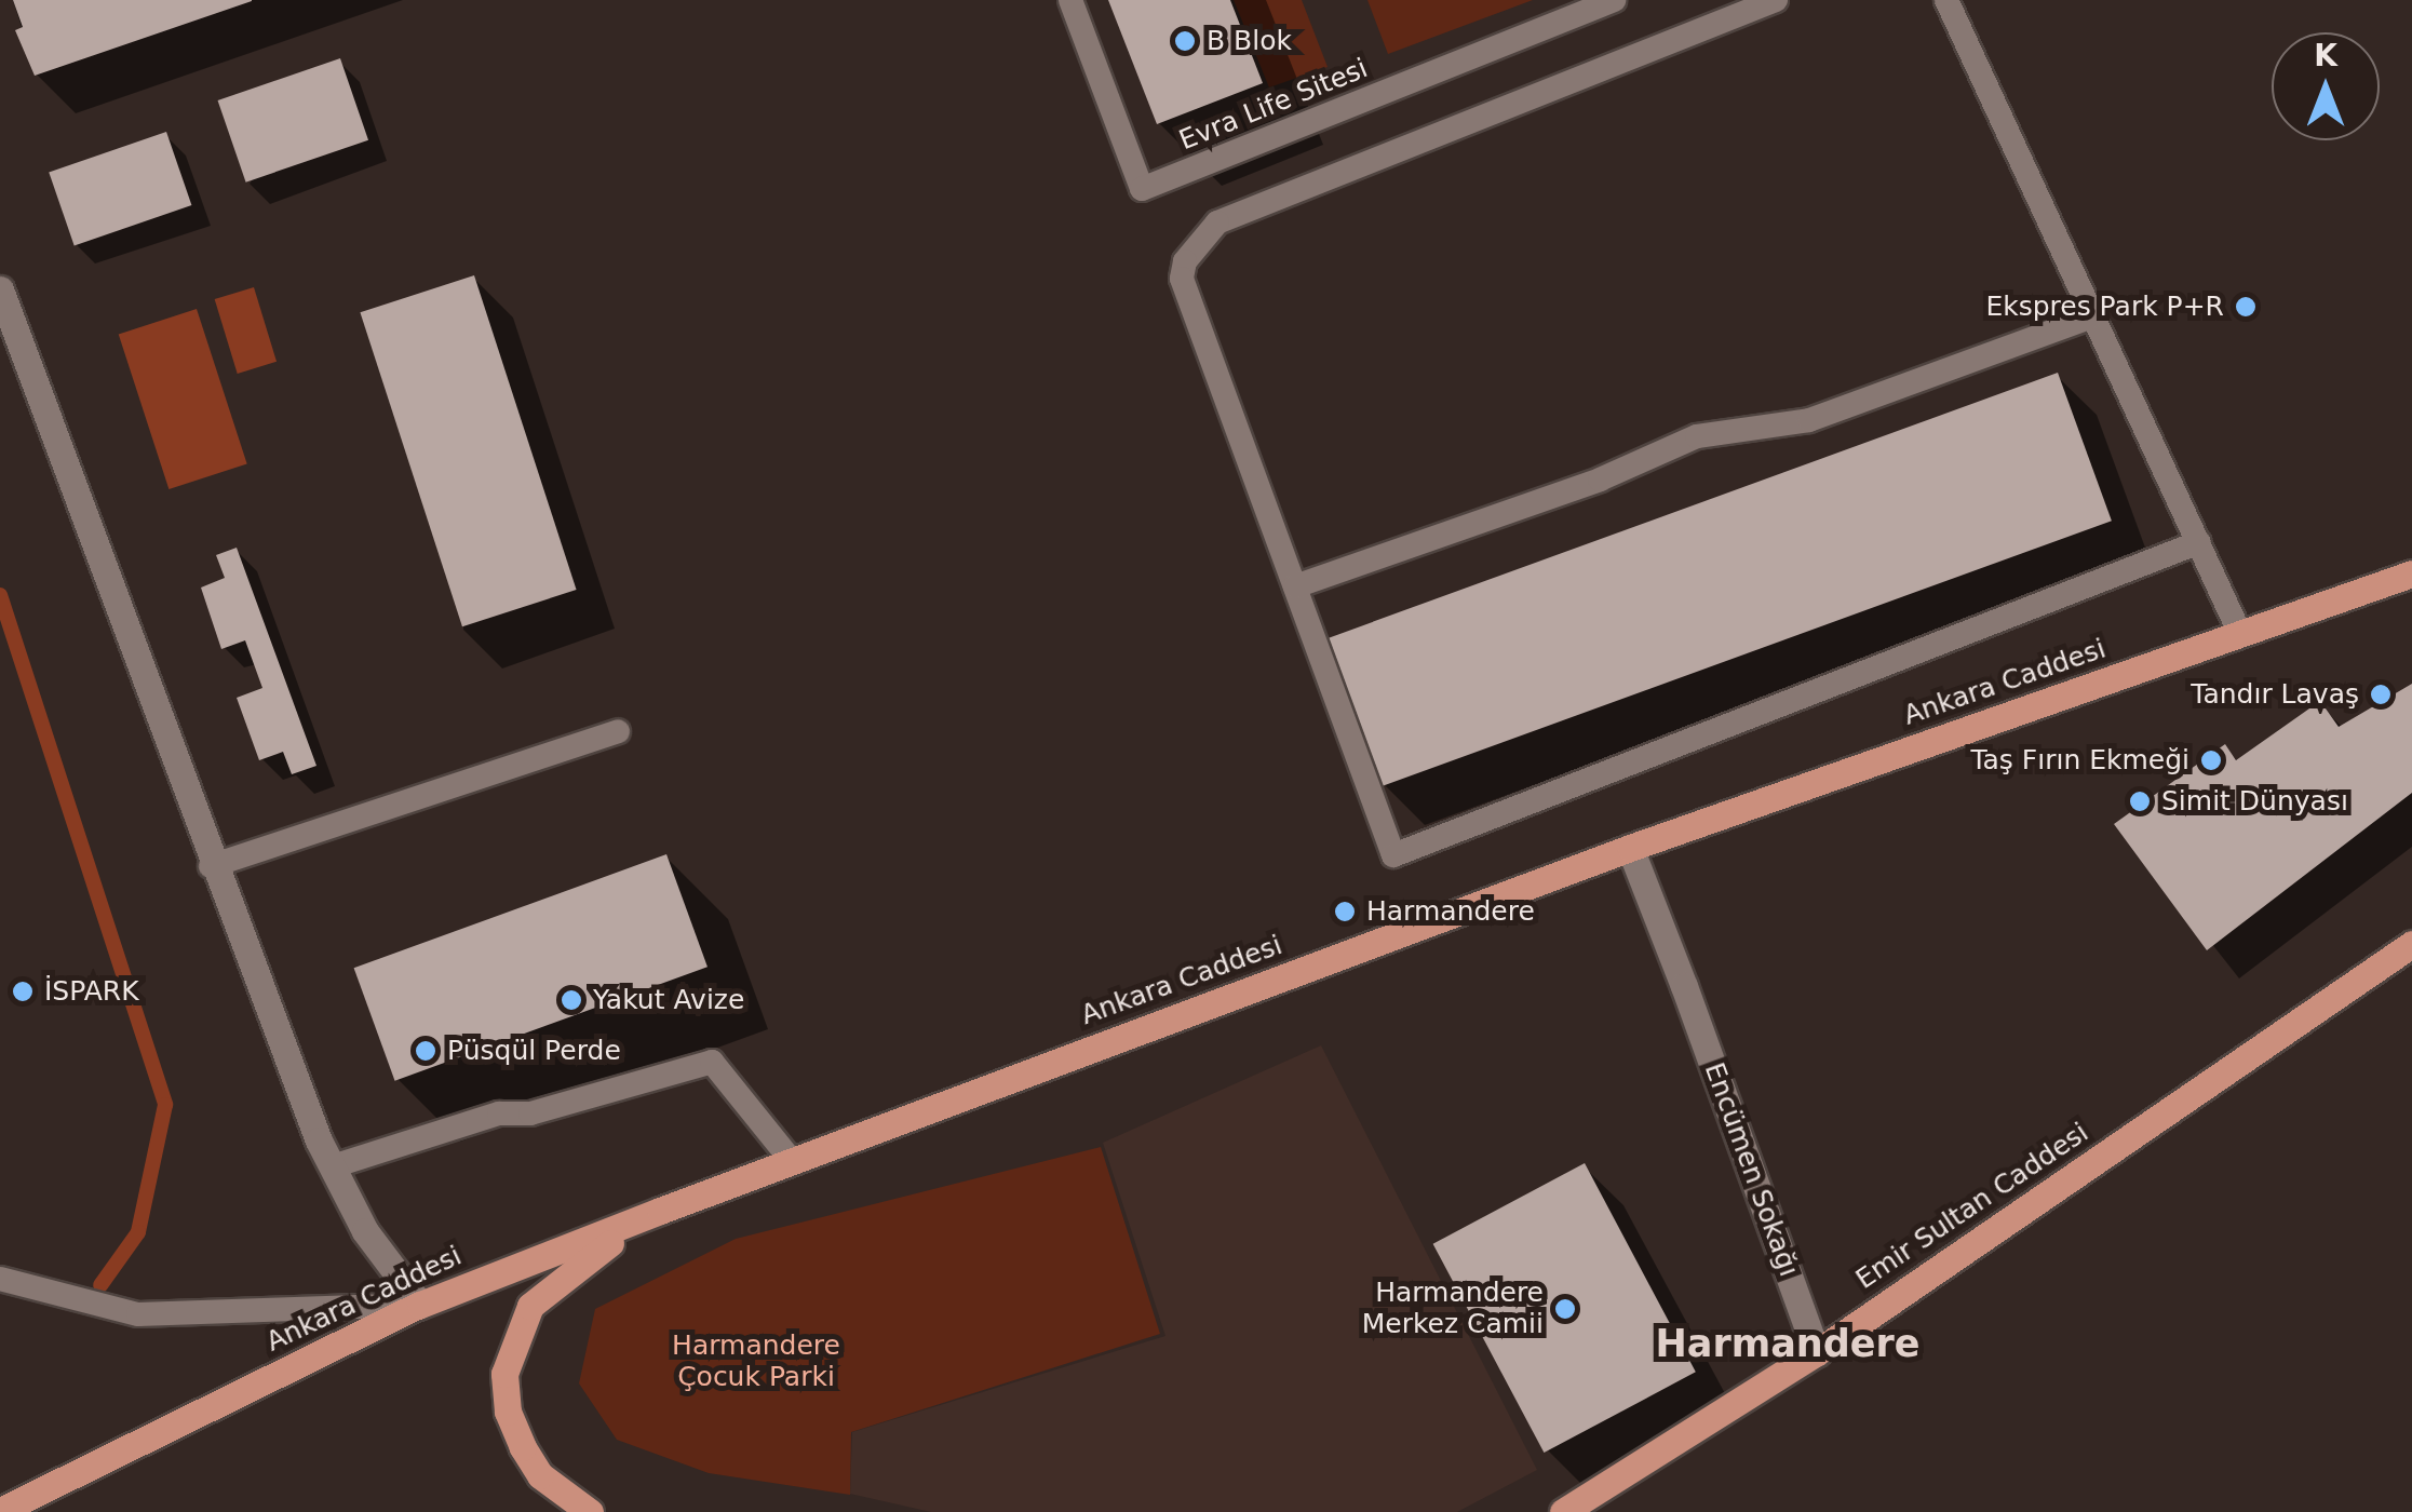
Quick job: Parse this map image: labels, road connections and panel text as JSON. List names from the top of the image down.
{
  "streets": {
    "main road": ["Ankara Caddesi", "Emir Sultan Caddesi"],
    "street": ["Encümen Sokağı"],
    "lane": ["Evra Life Sitesi"]
  },
  "crossings": [
    ["Ankara Caddesi", "Encümen Sokağı"],
    ["Encümen Sokağı", "Emir Sultan Caddesi"]
  ],
  "districts": ["Harmandere"],
  "parks": ["Harmandere Çocuk Parki"],
  "places": [
    "B Blok",
    "Ekspres Park P+R",
    "Tandır Lavaş",
    "Taş Fırın Ekmeği",
    "Simit Dünyası",
    "Harmandere",
    "İSPARK",
    "Yakut Avize",
    "Püsqül Perde",
    "Harmandere Merkez Camii"
  ],
  "north": "top"
}
